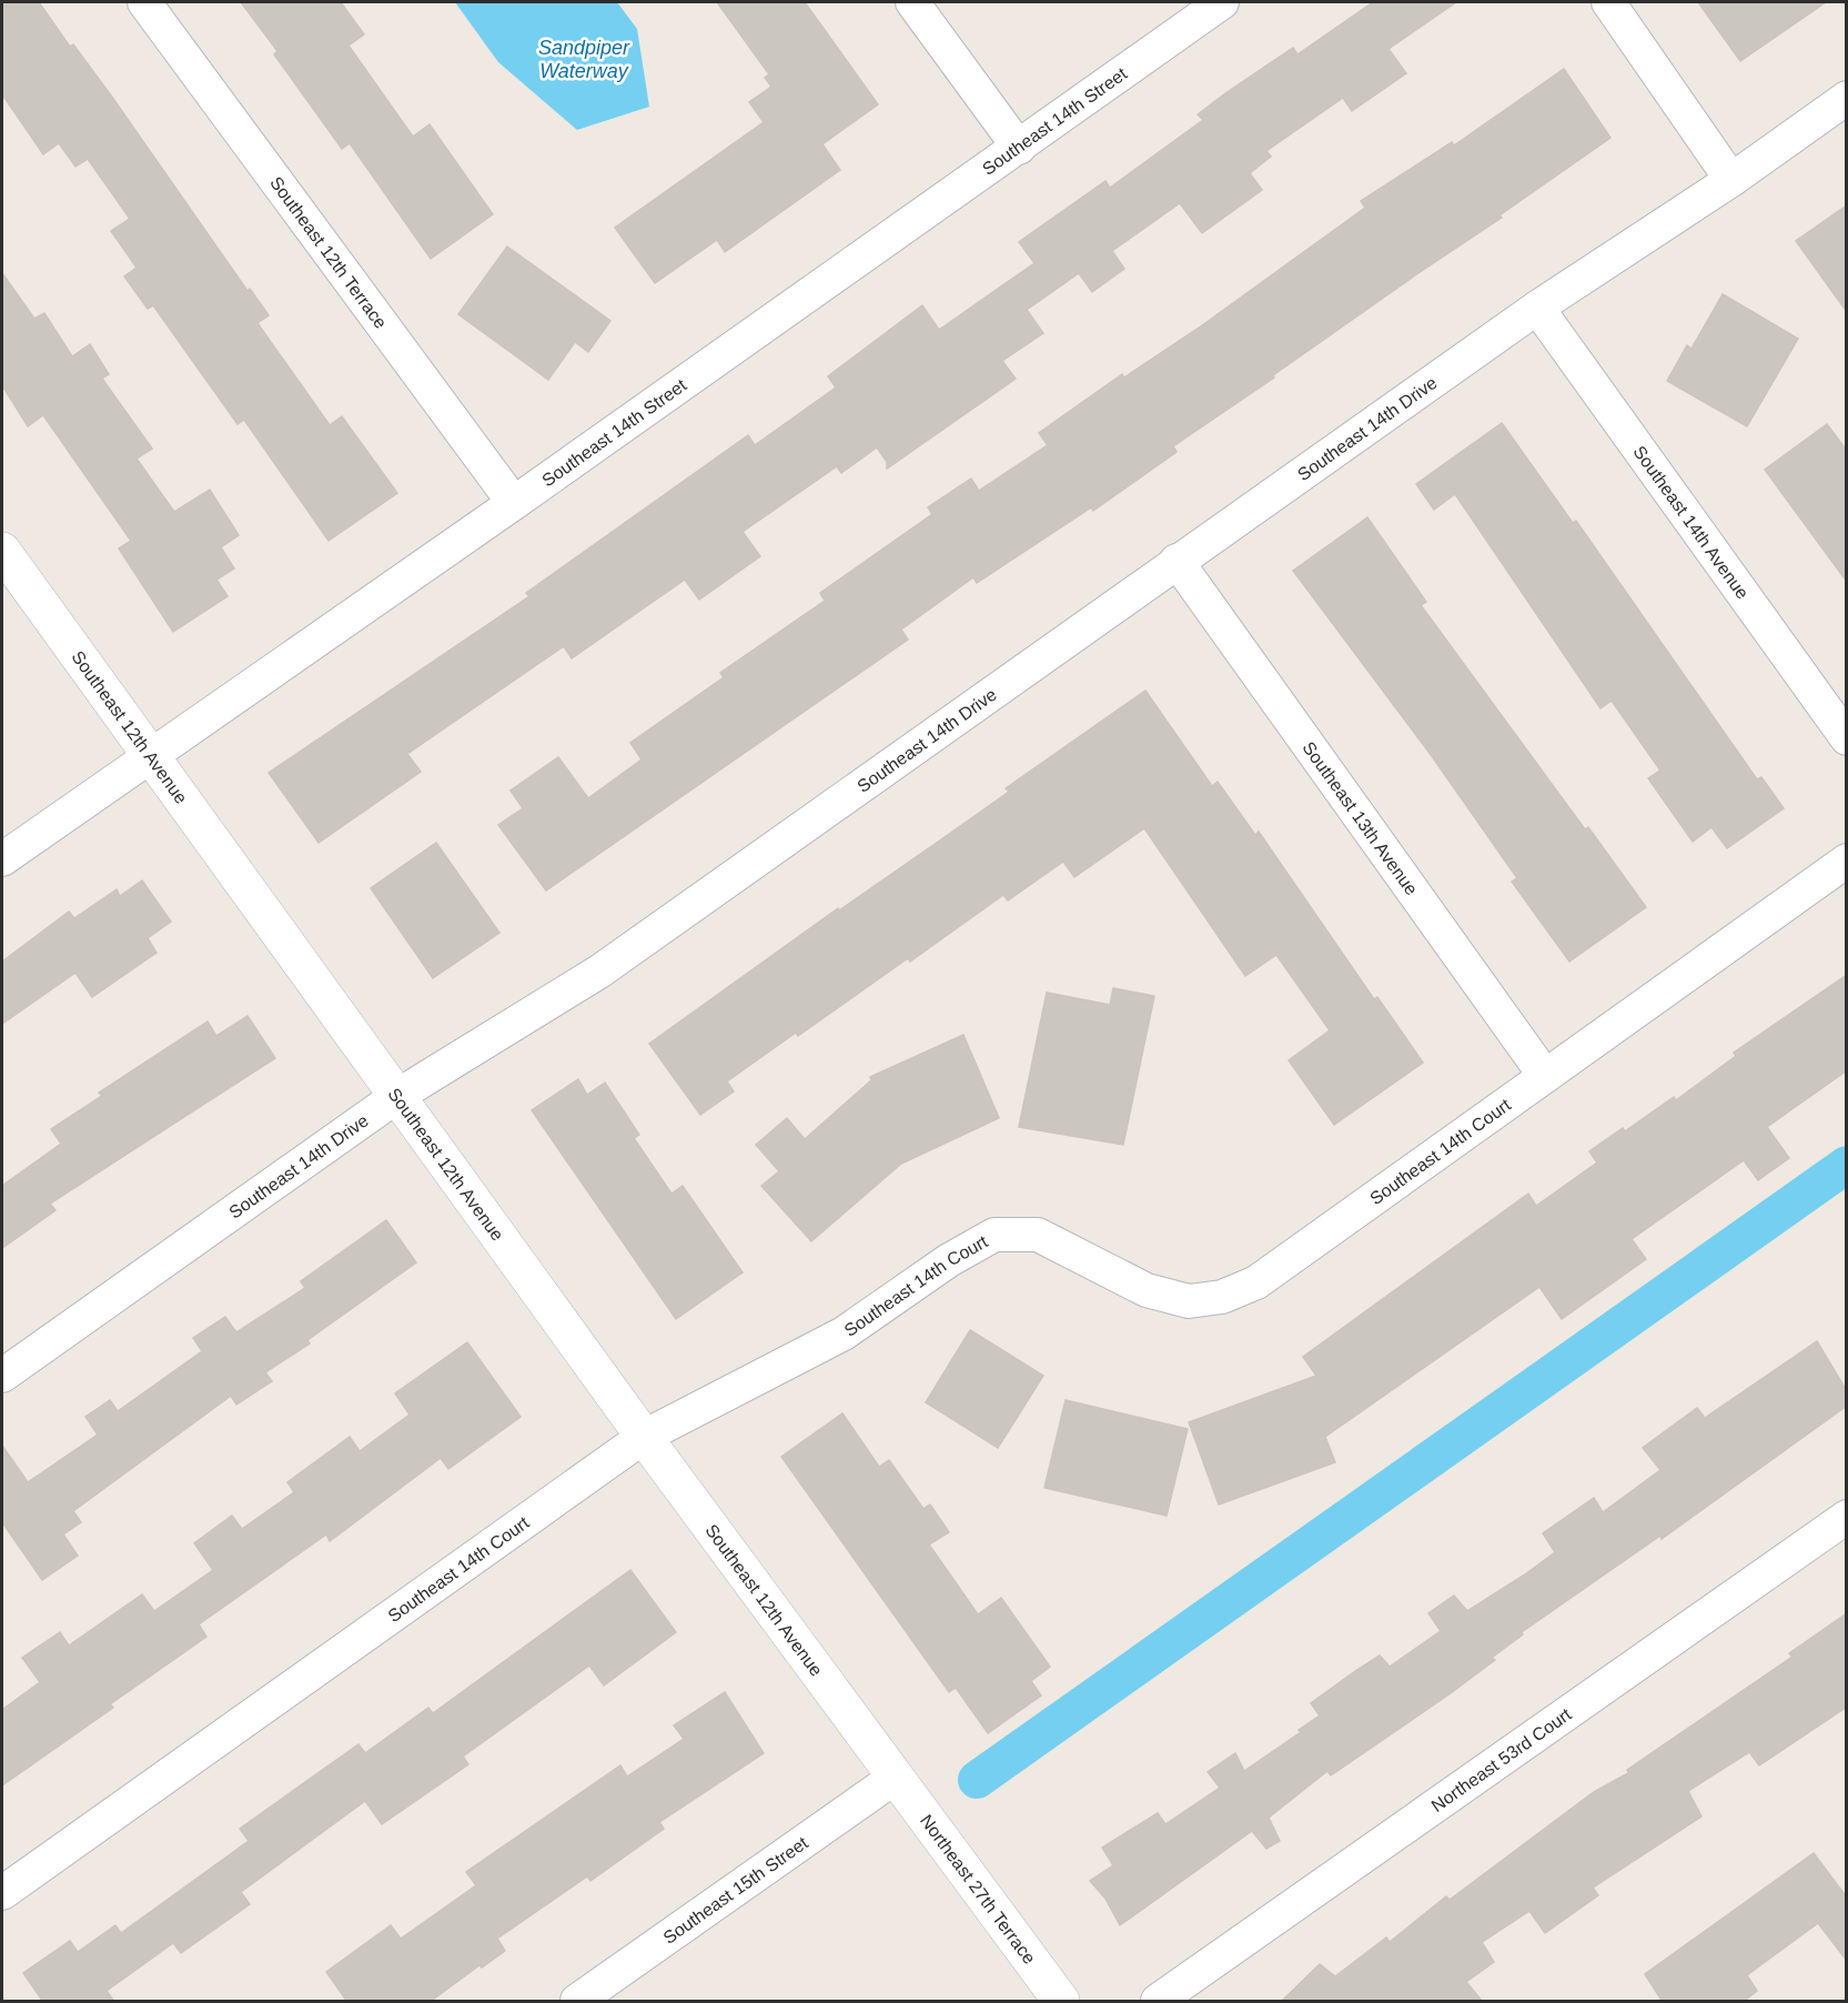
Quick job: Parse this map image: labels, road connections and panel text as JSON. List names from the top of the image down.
{
  "streets": {
    "street": [
      "Southeast 14th Street",
      "Southeast 12th Terrace",
      "Southeast 14th Drive",
      "Southeast 14th Avenue",
      "Southeast 12th Avenue",
      "Southeast 13th Avenue",
      "Southeast 14th Court",
      "Northeast 53rd Court",
      "Southeast 15th Street",
      "Northeast 27th Terrace"
    ]
  },
  "crossings": [
    ["Southeast 14th Street", "Southeast 12th Terrace"],
    ["Southeast 14th Street", "Southeast 12th Avenue"],
    ["Southeast 14th Drive", "Southeast 14th Avenue"],
    ["Southeast 14th Drive", "Southeast 12th Avenue"],
    ["Southeast 14th Drive", "Southeast 13th Avenue"],
    ["Southeast 12th Avenue", "Southeast 14th Court"],
    ["Southeast 12th Avenue", "Southeast 15th Street"],
    ["Southeast 12th Avenue", "Northeast 27th Terrace"],
    ["Southeast 13th Avenue", "Southeast 14th Court"],
    ["Southeast 15th Street", "Northeast 27th Terrace"]
  ],
  "water": ["Sandpiper Waterway"]
}
